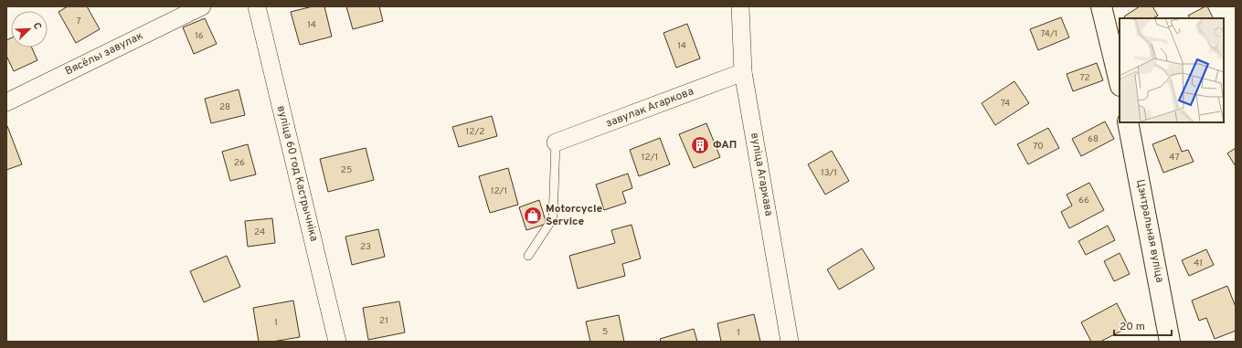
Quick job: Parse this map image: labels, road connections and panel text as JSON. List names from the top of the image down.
{
  "streets": {
    "street": [
      "Вясёлы завулак",
      "завулак Агаркова",
      "вуліца 60 год Кастрычніка",
      "вуліца Агаркава",
      "Цэнтральная вуліца"
    ]
  },
  "crossings": [
    ["завулак Агаркова", "вуліца Агаркава"]
  ],
  "places": {
    "building": ["ФАП"],
    "shop": ["Motorcycle Service"]
  },
  "house_numbers": [
    "7",
    "14",
    "74/1",
    "16",
    "14",
    "72",
    "74",
    "28",
    "12/2",
    "68",
    "70",
    "12/1",
    "47",
    "26",
    "25",
    "13/1",
    "12/1",
    "66",
    "24",
    "23",
    "41",
    "21",
    "1",
    "5",
    "1"
  ],
  "scale_bar": "20 m",
  "north": "top right"
}
